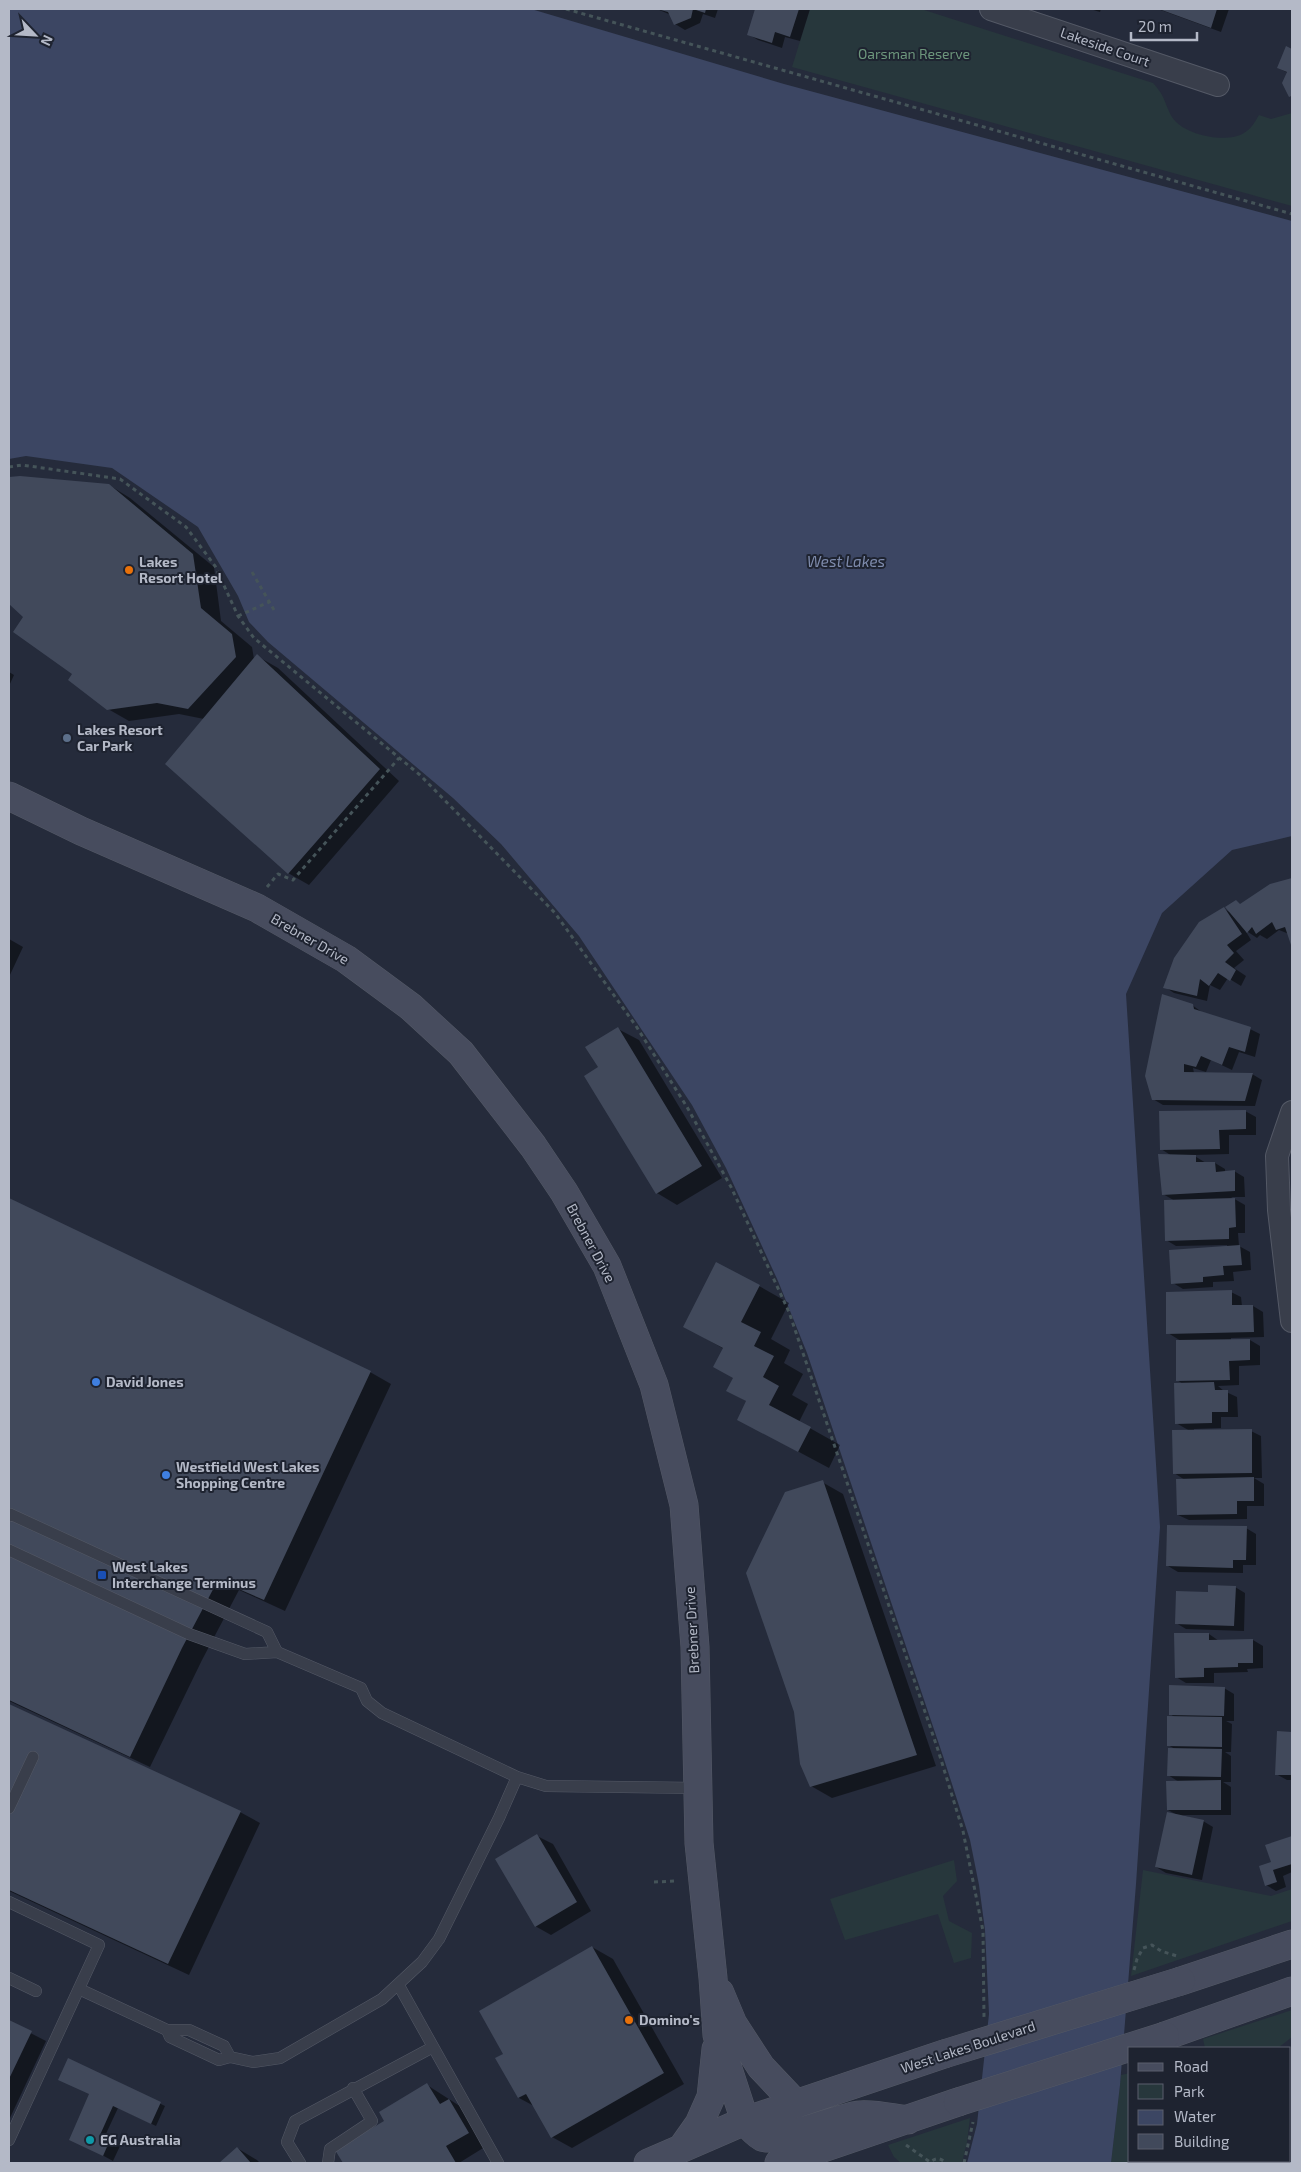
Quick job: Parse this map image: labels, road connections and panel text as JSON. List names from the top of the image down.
{
  "streets": {
    "street": ["Lakeside Court", "Brebner Drive", "West Lakes Boulevard"]
  },
  "crossings": [
    ["Brebner Drive", "West Lakes Boulevard"]
  ],
  "water": ["West Lakes"],
  "parks": ["Oarsman Reserve"],
  "places": {
    "other": [
      "Lakes Resort Hotel",
      "Lakes Resort Car Park",
      "David Jones",
      "Westfield West Lakes Shopping Centre",
      "Domino's",
      "EG Australia"
    ],
    "transit": ["West Lakes Interchange Terminus"]
  },
  "legend": [
    "Road",
    "Park",
    "Water",
    "Building"
  ],
  "scale_bar": "20 m",
  "north": "bottom right"
}
